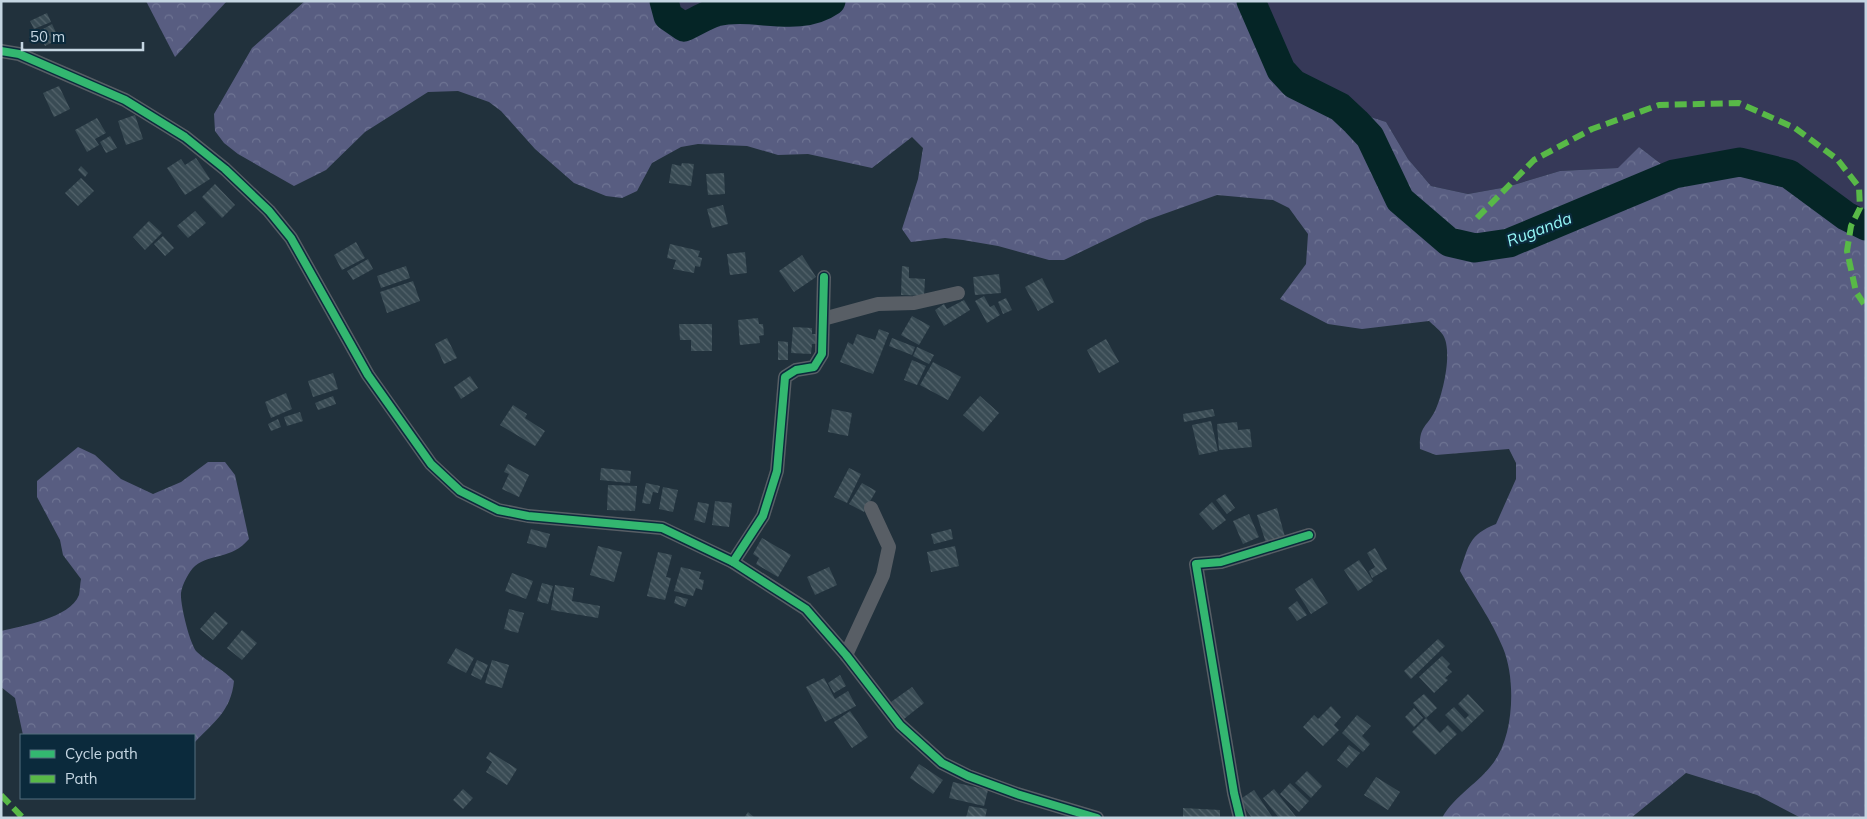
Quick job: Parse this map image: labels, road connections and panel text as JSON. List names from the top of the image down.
{
  "water": ["Ruganda"],
  "legend": ["Cycle path", "Path"],
  "scale_bar": "50 m"
}
